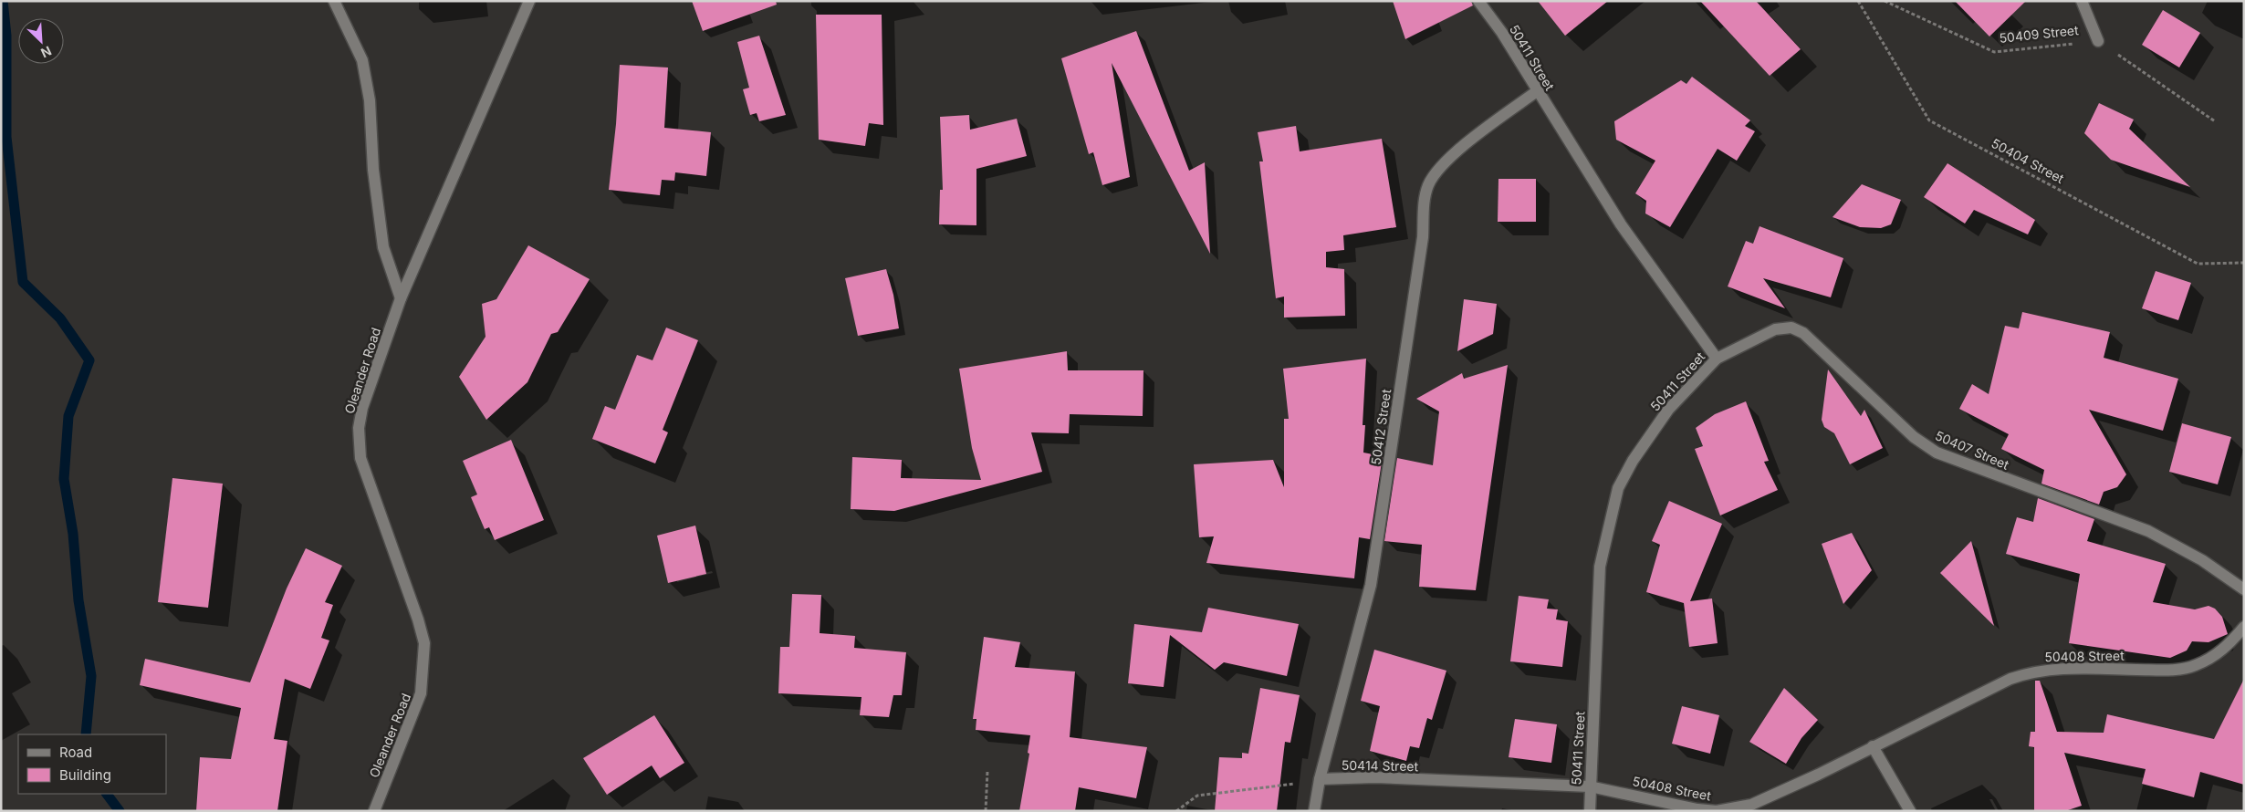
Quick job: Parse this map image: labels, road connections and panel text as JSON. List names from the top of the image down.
{
  "streets": {
    "street": [
      "50409 Street",
      "50411 Street",
      "Oleander Road",
      "50412 Street",
      "50407 Street",
      "50408 Street",
      "50414 Street"
    ],
    "path": ["50404 Street"]
  },
  "crossings": [
    ["50411 Street", "50412 Street"],
    ["50411 Street", "50407 Street"],
    ["50411 Street", "50408 Street"],
    ["50411 Street", "50414 Street"],
    ["50412 Street", "50414 Street"],
    ["50408 Street", "50414 Street"]
  ],
  "legend": ["Road", "Building"],
  "north": "bottom right"
}
